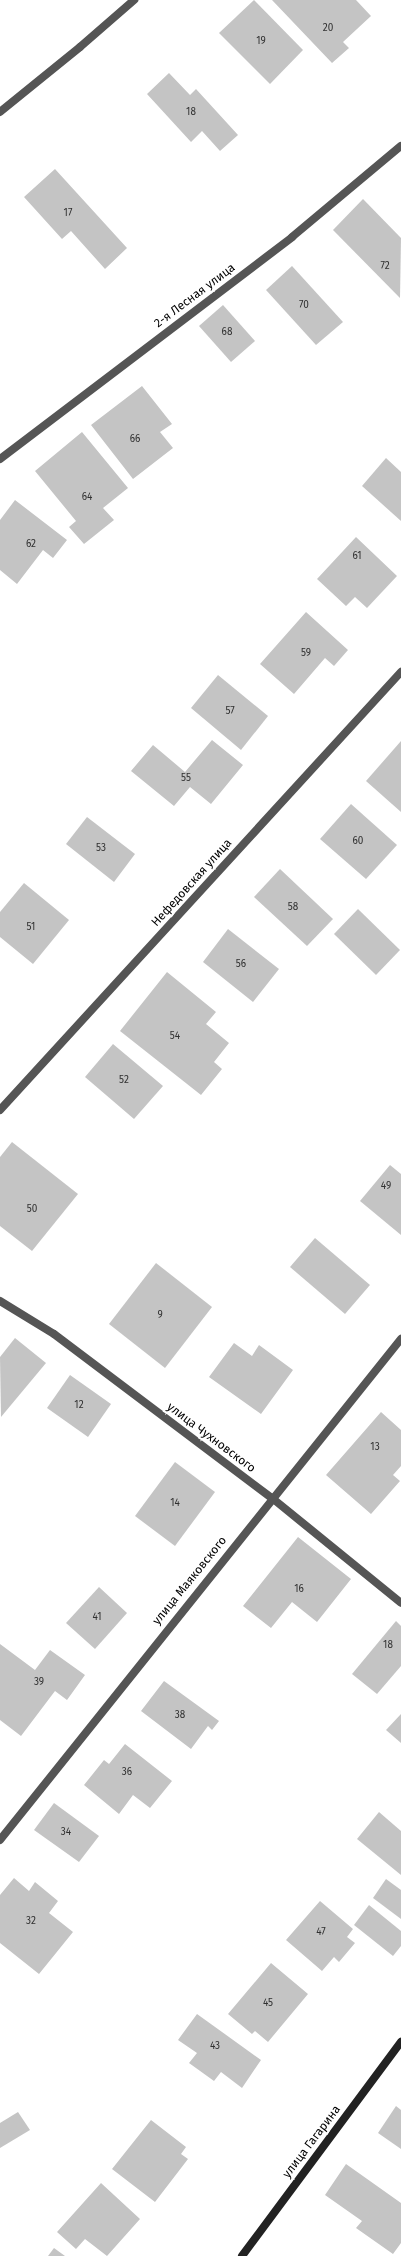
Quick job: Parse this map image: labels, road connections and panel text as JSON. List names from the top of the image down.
{
  "streets": {
    "main road": ["улица Гагарина"],
    "street": [
      "2-я Лесная улица",
      "Нефедовская улица",
      "улица Чухновского",
      "улица Маяковского"
    ]
  },
  "crossings": [
    ["улица Чухновского", "улица Маяковского"]
  ],
  "house_numbers": [
    "20",
    "19",
    "18",
    "17",
    "72",
    "70",
    "68",
    "66",
    "64",
    "62",
    "61",
    "59",
    "57",
    "55",
    "60",
    "53",
    "58",
    "51",
    "56",
    "54",
    "52",
    "49",
    "50",
    "9",
    "12",
    "13",
    "14",
    "16",
    "41",
    "18",
    "39",
    "38",
    "36",
    "34",
    "32",
    "47",
    "45",
    "43"
  ]
}
